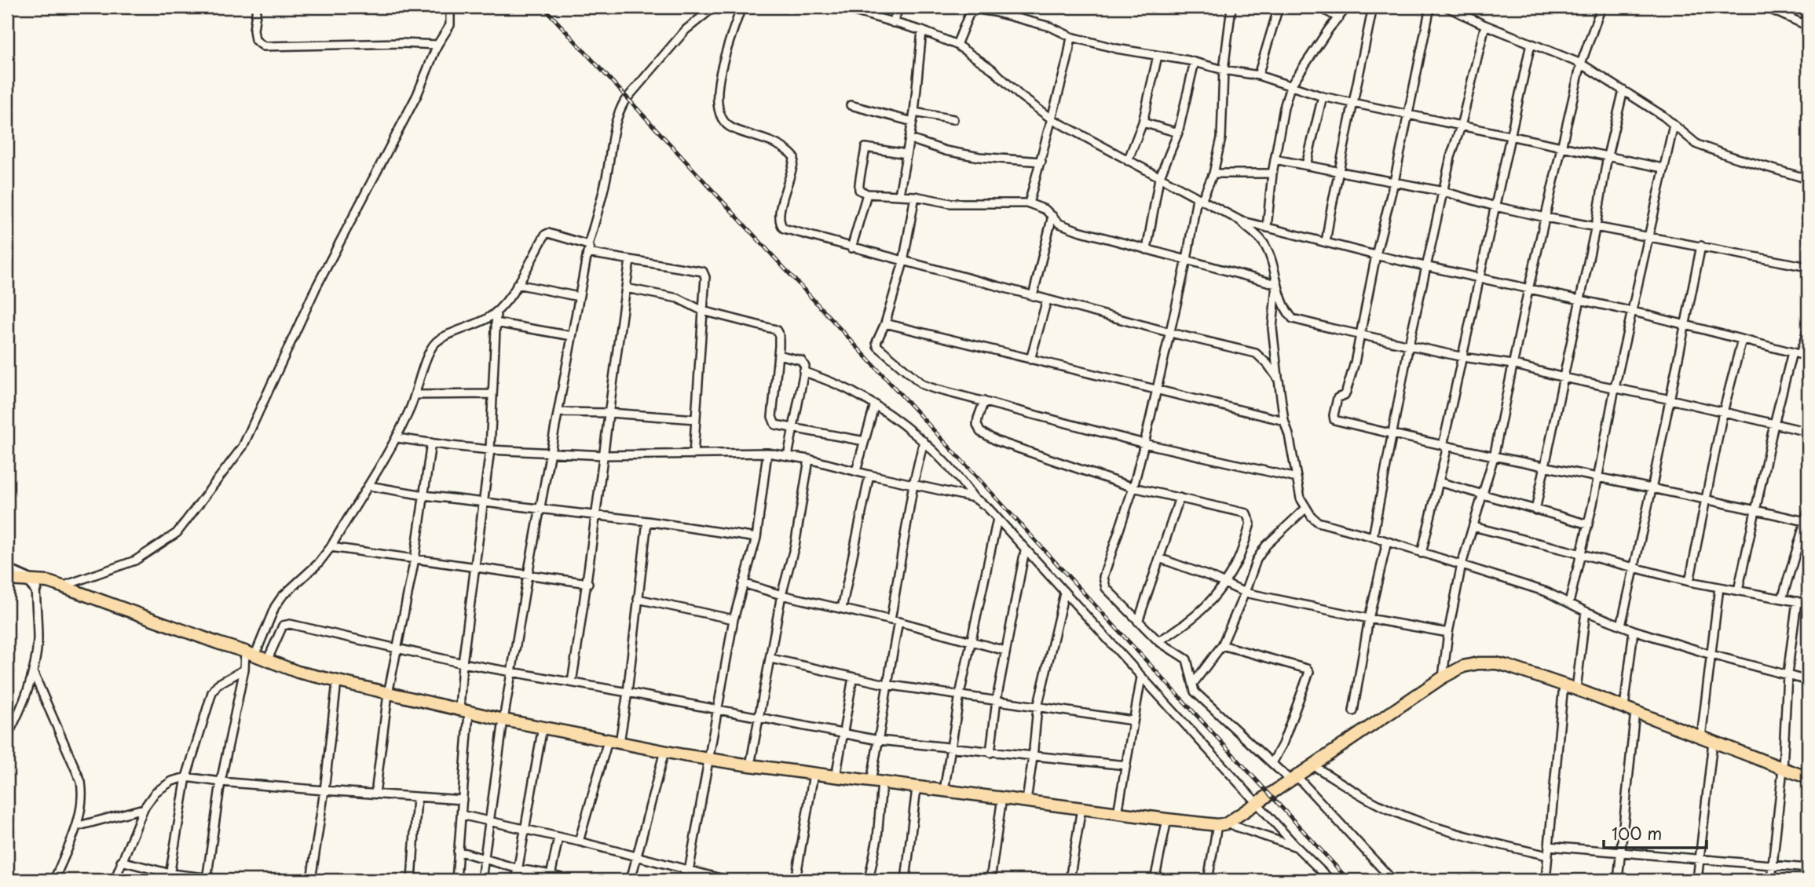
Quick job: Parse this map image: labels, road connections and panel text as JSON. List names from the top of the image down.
{
  "scale_bar": "100 m"
}
